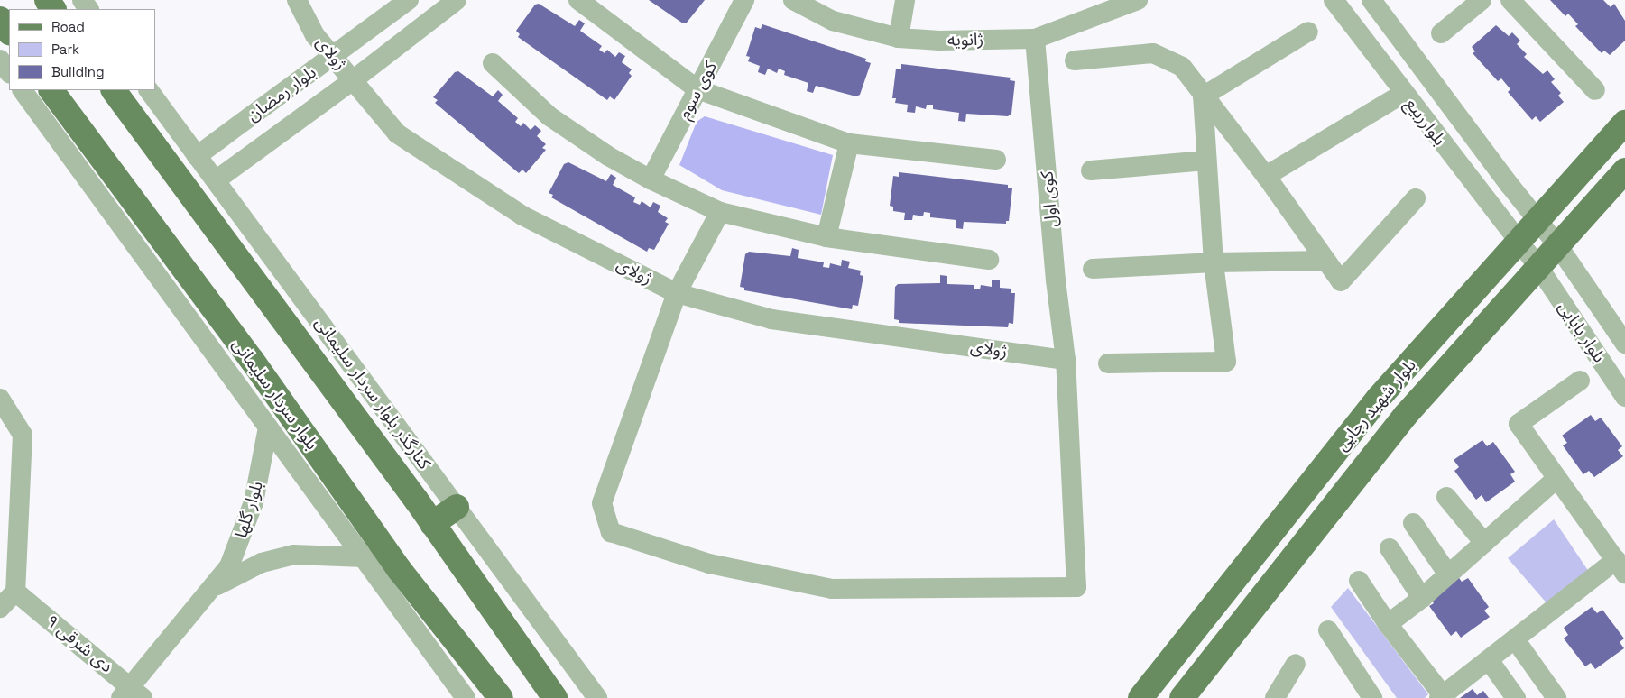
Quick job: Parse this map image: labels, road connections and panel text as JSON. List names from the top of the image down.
{
  "streets": {
    "main road": ["بلوار سردار سلیمانی", "بلوار شهید رجایی"],
    "street": [
      "ژانویه",
      "ژولای",
      "کوی سوم",
      "بلوار رمضان",
      "بلوارربیع",
      "کوی اول",
      "بلوار بابایی",
      "کنارگذر بلوار سردار سلیمانی",
      "بلوار گلها",
      "۹ دی شرقی"
    ]
  },
  "crossings": [
    ["ژانویه", "کوی اول"],
    ["ژولای", "بلوار رمضان"],
    ["ژولای", "کوی اول"],
    ["بلوار رمضان", "کنارگذر بلوار سردار سلیمانی"],
    ["بلوارربیع", "بلوار بابایی"],
    ["بلوارربیع", "بلوار شهید رجایی"],
    ["بلوار بابایی", "بلوار شهید رجایی"],
    ["بلوار گلها", "۹ دی شرقی"]
  ],
  "legend": ["Road", "Park", "Building"]
}
